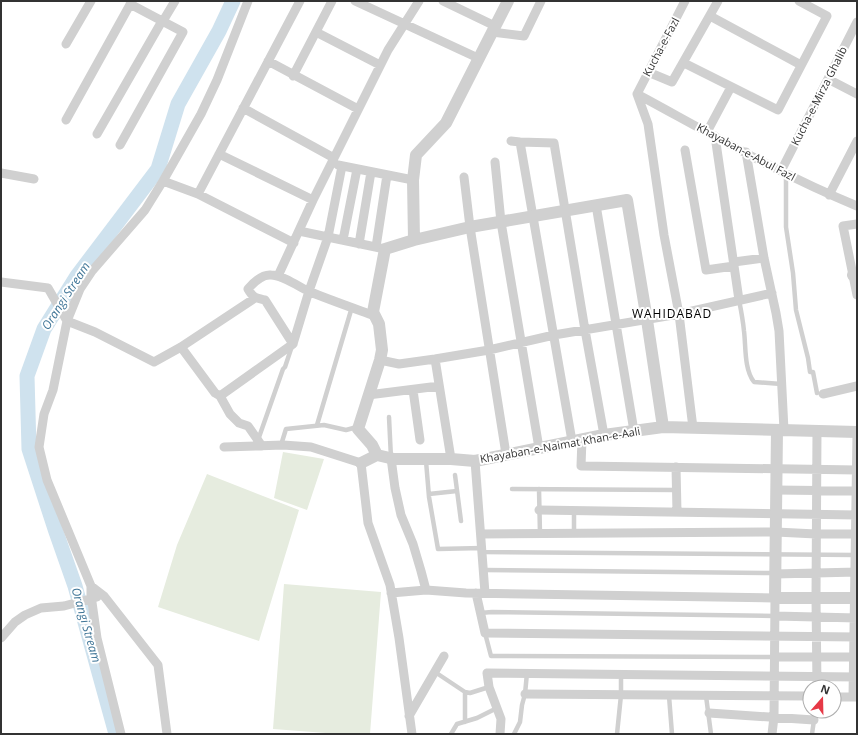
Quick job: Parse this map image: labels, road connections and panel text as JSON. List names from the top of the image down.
{
  "streets": {
    "street": [
      "Kucha-e-Fazl",
      "Kucha-e-Mirza Ghalib",
      "Khayaban-e-Abul Fazl",
      "Khayaban-e-Naimat Khan-e-Aali"
    ]
  },
  "crossings": [
    ["Kucha-e-Fazl", "Khayaban-e-Abul Fazl"],
    ["Kucha-e-Mirza Ghalib", "Khayaban-e-Abul Fazl"]
  ],
  "districts": ["WAHIDABAD"],
  "water": ["Orangi Stream"],
  "north": "top"
}
